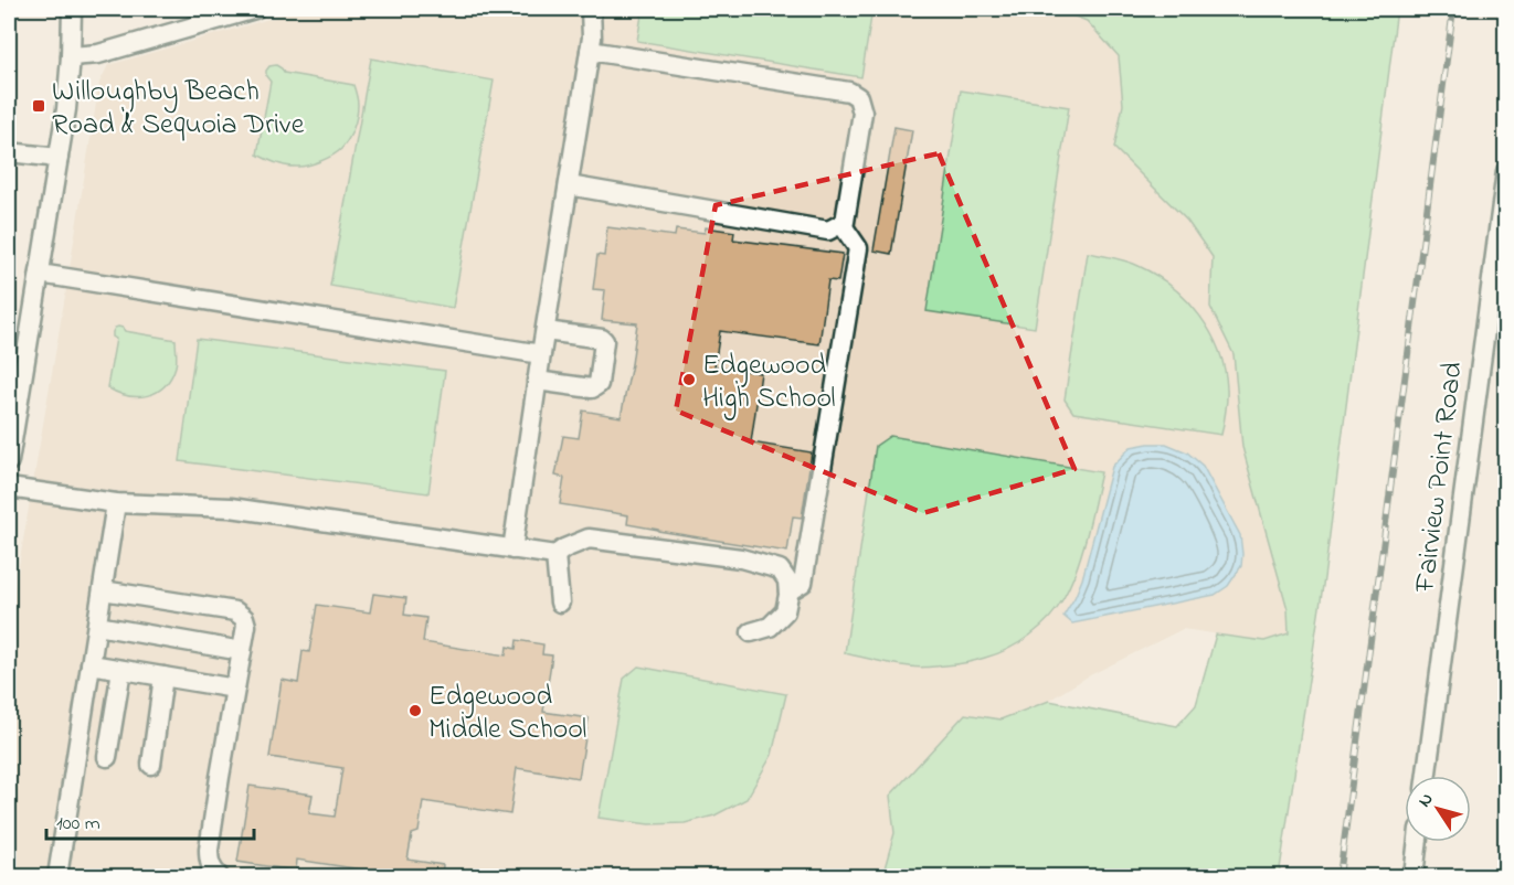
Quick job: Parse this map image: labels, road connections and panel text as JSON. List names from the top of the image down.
{
  "streets": {
    "street": ["Fairview Point Road"]
  },
  "places": {
    "transit": ["Willoughby Beach Road & Sequoia Drive"],
    "other": ["Edgewood High School", "Edgewood Middle School"]
  },
  "scale_bar": "100 m",
  "north": "top left"
}
